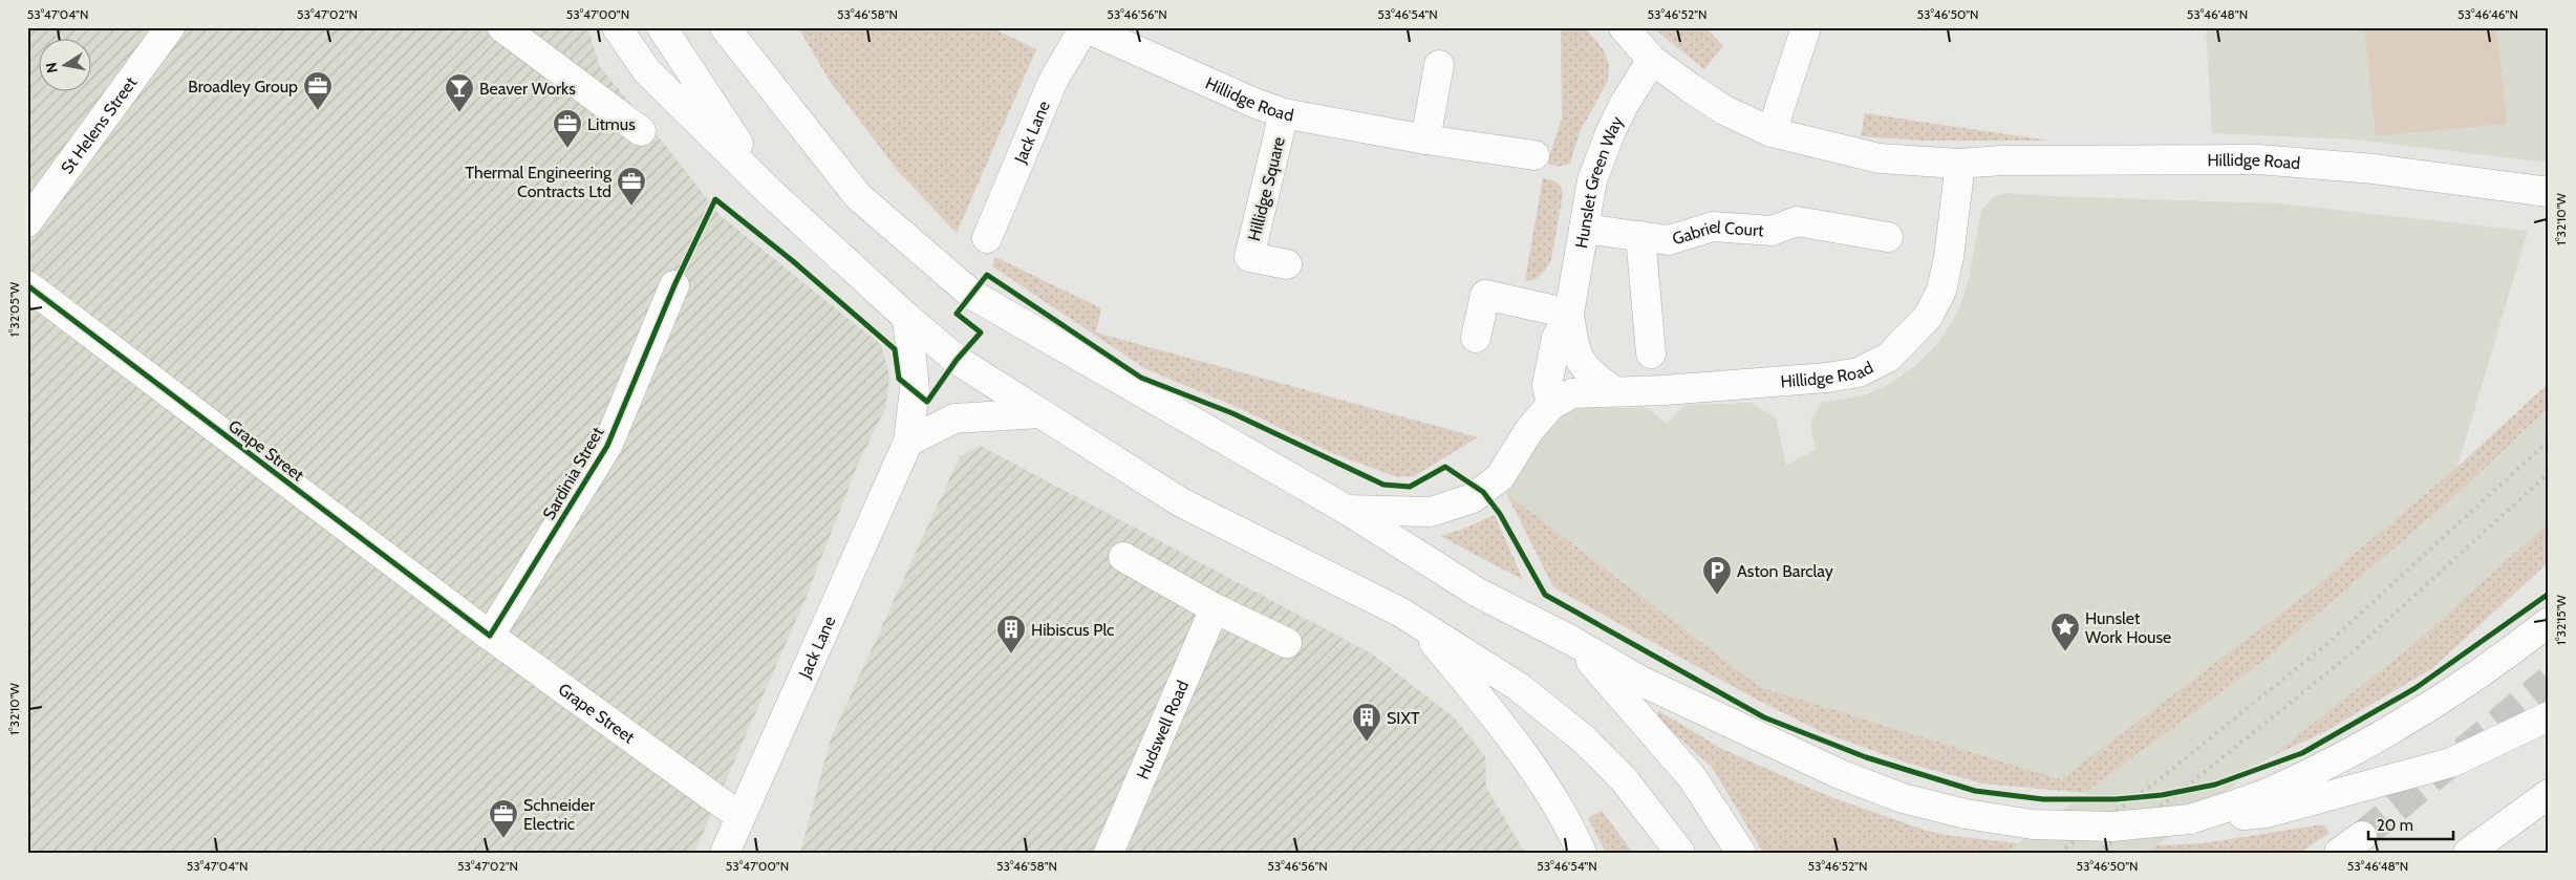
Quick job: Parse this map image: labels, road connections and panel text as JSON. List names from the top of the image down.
{
  "streets": {
    "main road": [
      "Hillidge Road",
      "St Helens Street",
      "Jack Lane",
      "Hunslet Green Way",
      "Hillidge Square",
      "Gabriel Court",
      "Grape Street",
      "Sardinia Street",
      "Hudswell Road"
    ]
  },
  "crossings": [
    ["Hillidge Road", "Jack Lane"],
    ["Hillidge Road", "Hunslet Green Way"],
    ["Hillidge Road", "Hillidge Square"],
    ["Jack Lane", "Grape Street"],
    ["Hunslet Green Way", "Gabriel Court"],
    ["Grape Street", "Sardinia Street"]
  ],
  "places": {
    "office": [
      "Broadley Group",
      "Litmus",
      "Thermal Engineering Contracts Ltd",
      "Schneider Electric"
    ],
    "bar": ["Beaver Works"],
    "parking": ["Aston Barclay"],
    "place": ["Hunslet Work House"],
    "building": ["Hibiscus Plc", "SIXT"]
  },
  "scale_bar": "20 m",
  "north": "left",
  "coordinates": [
    "53°47'04\"N",
    "53°47'02\"N",
    "53°47'00\"N",
    "53°46'58\"N",
    "53°46'56\"N",
    "53°46'54\"N",
    "53°46'52\"N",
    "53°46'50\"N",
    "53°46'48\"N",
    "53°46'46\"N",
    "1°32'10\"W",
    "1°32'05\"W",
    "1°32'15\"W"
  ]
}
